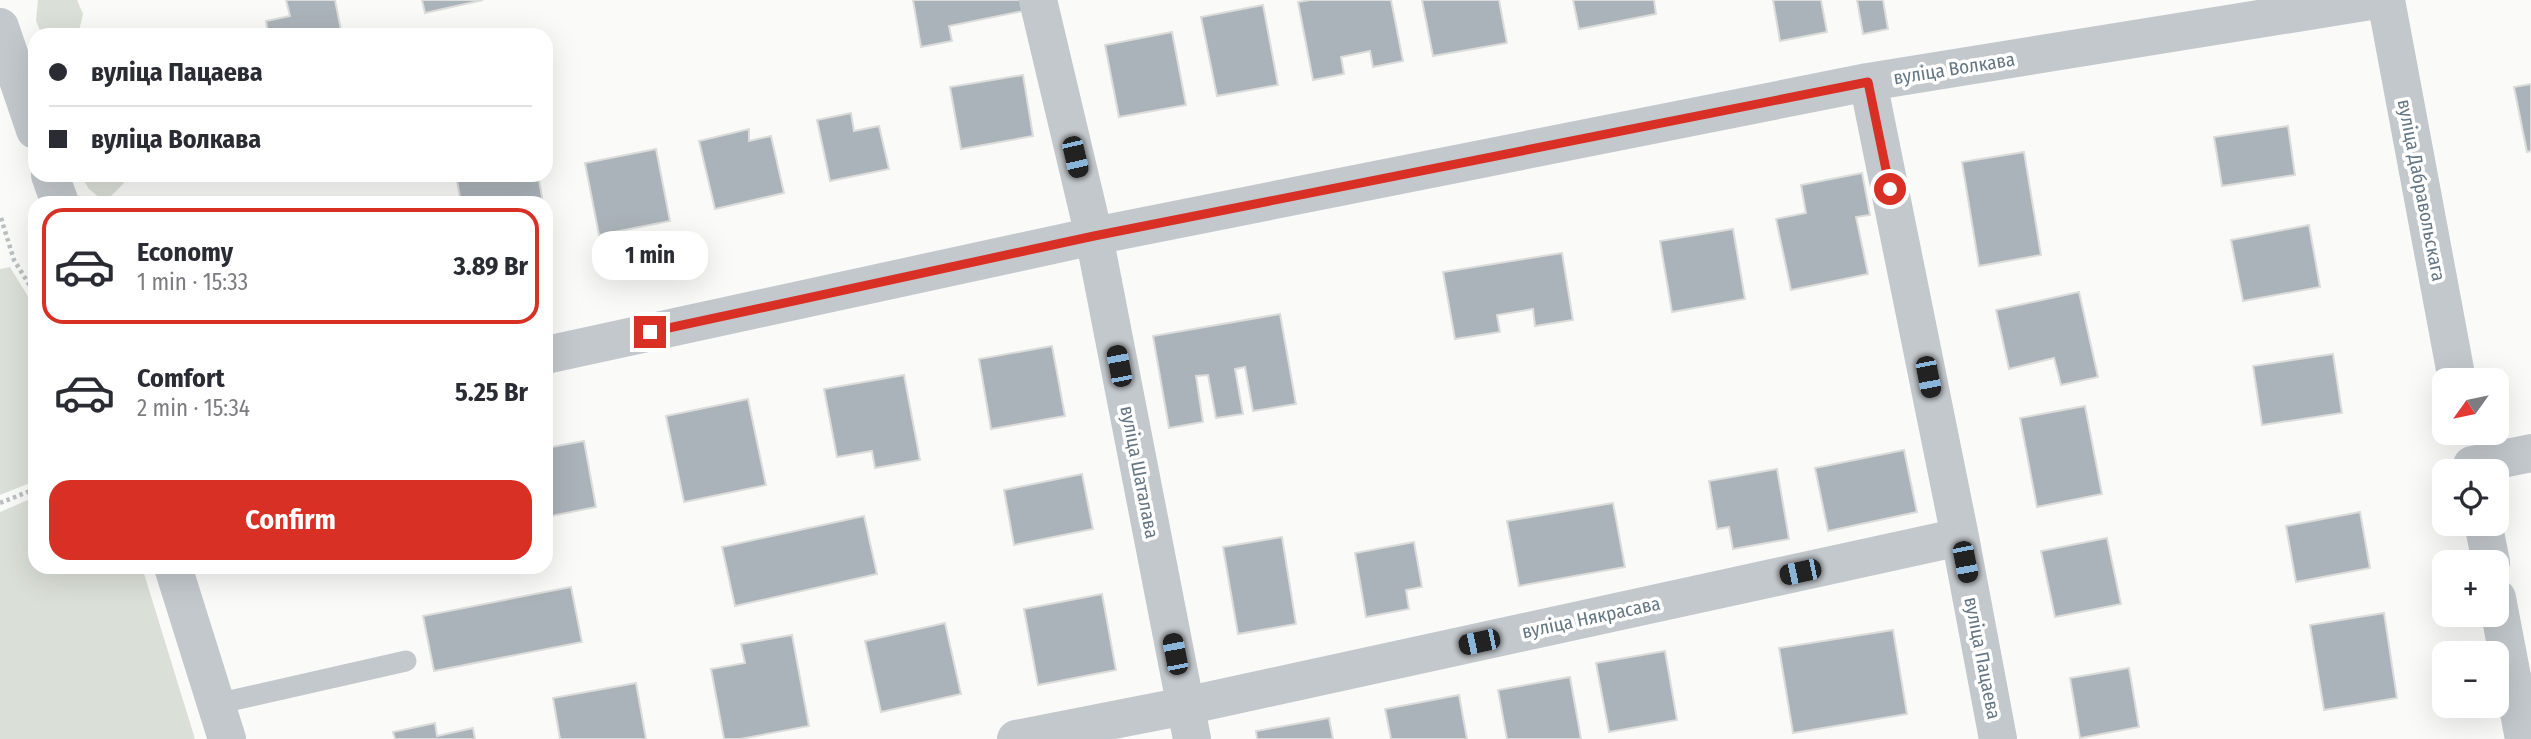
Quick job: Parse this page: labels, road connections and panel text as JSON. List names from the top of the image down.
{
  "streets": {
    "street": [
      "вуліца Волкава",
      "вуліца Дабравольскага",
      "вуліца Шаталава",
      "вуліца Някрасава",
      "вуліца Пацаева"
    ]
  },
  "crossings": [
    ["вуліца Волкава", "вуліца Шаталава"],
    ["вуліца Волкава", "вуліца Пацаева"],
    ["вуліца Шаталава", "вуліца Някрасава"],
    ["вуліца Някрасава", "вуліца Пацаева"]
  ],
  "north": "bottom left",
  "page": {
    "banner": ["вуліца Пацаева", "вуліца Волкава"],
    "list": [
      {
        "name": "Economy",
        "note": "1 min · 15:33",
        "value": "3.89 Br"
      },
      {
        "name": "Comfort",
        "note": "2 min · 15:34",
        "value": "5.25 Br"
      }
    ],
    "bubble": "1 min",
    "map_buttons": ["+", "−"],
    "buttons": "Confirm"
  }
}
